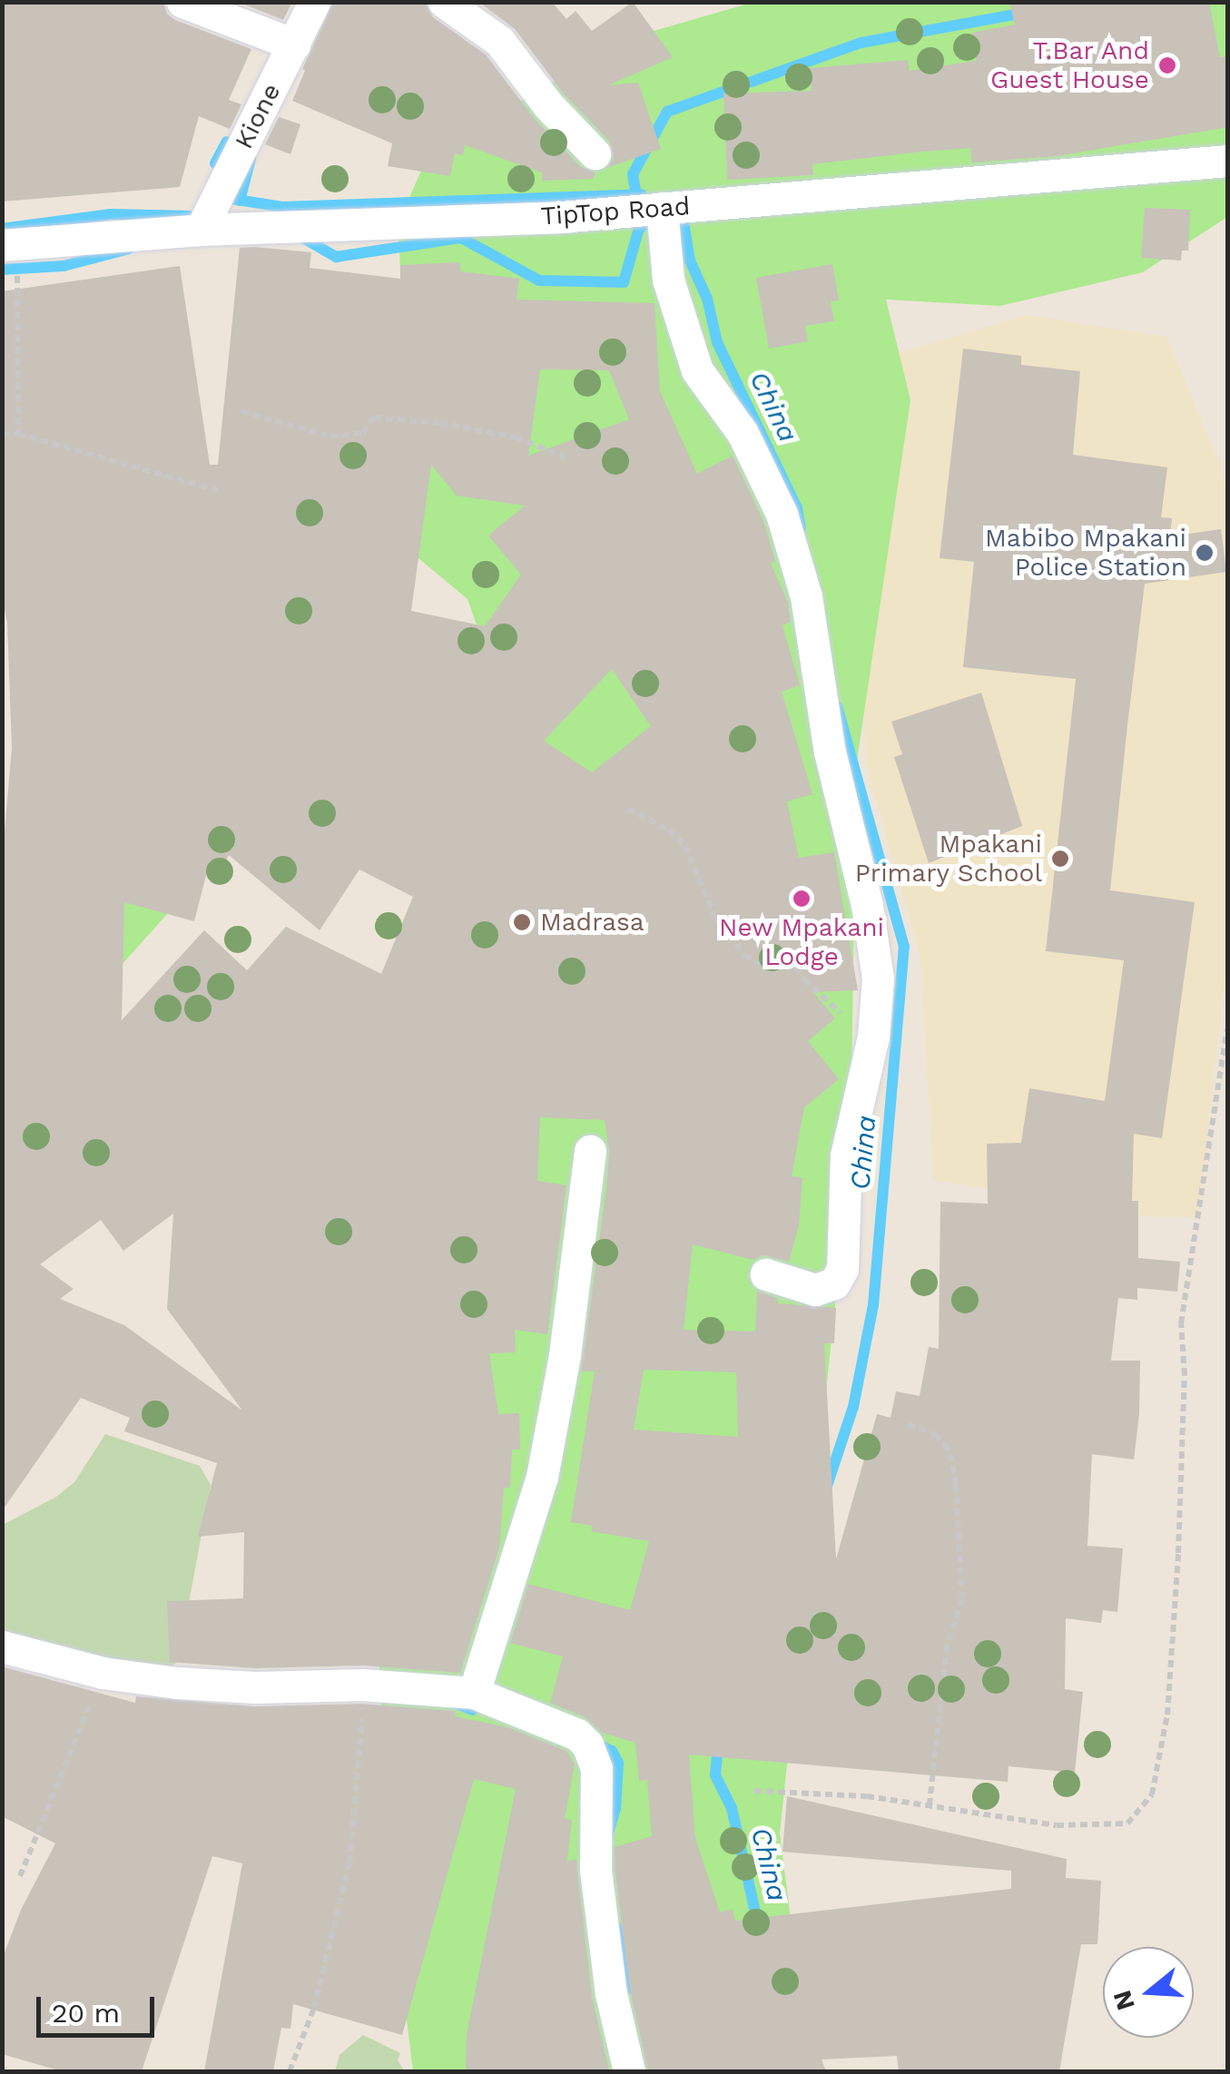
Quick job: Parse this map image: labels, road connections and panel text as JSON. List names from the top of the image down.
{
  "streets": {
    "street": ["Kione", "TipTop Road"]
  },
  "crossings": [
    ["Kione", "TipTop Road"]
  ],
  "water": ["China"],
  "places": [
    "T.Bar And Guest House",
    "Mabibo Mpakani Police Station",
    "Mpakani Primary School",
    "New Mpakani Lodge",
    "Madrasa"
  ],
  "scale_bar": "20 m",
  "north": "left"
}
